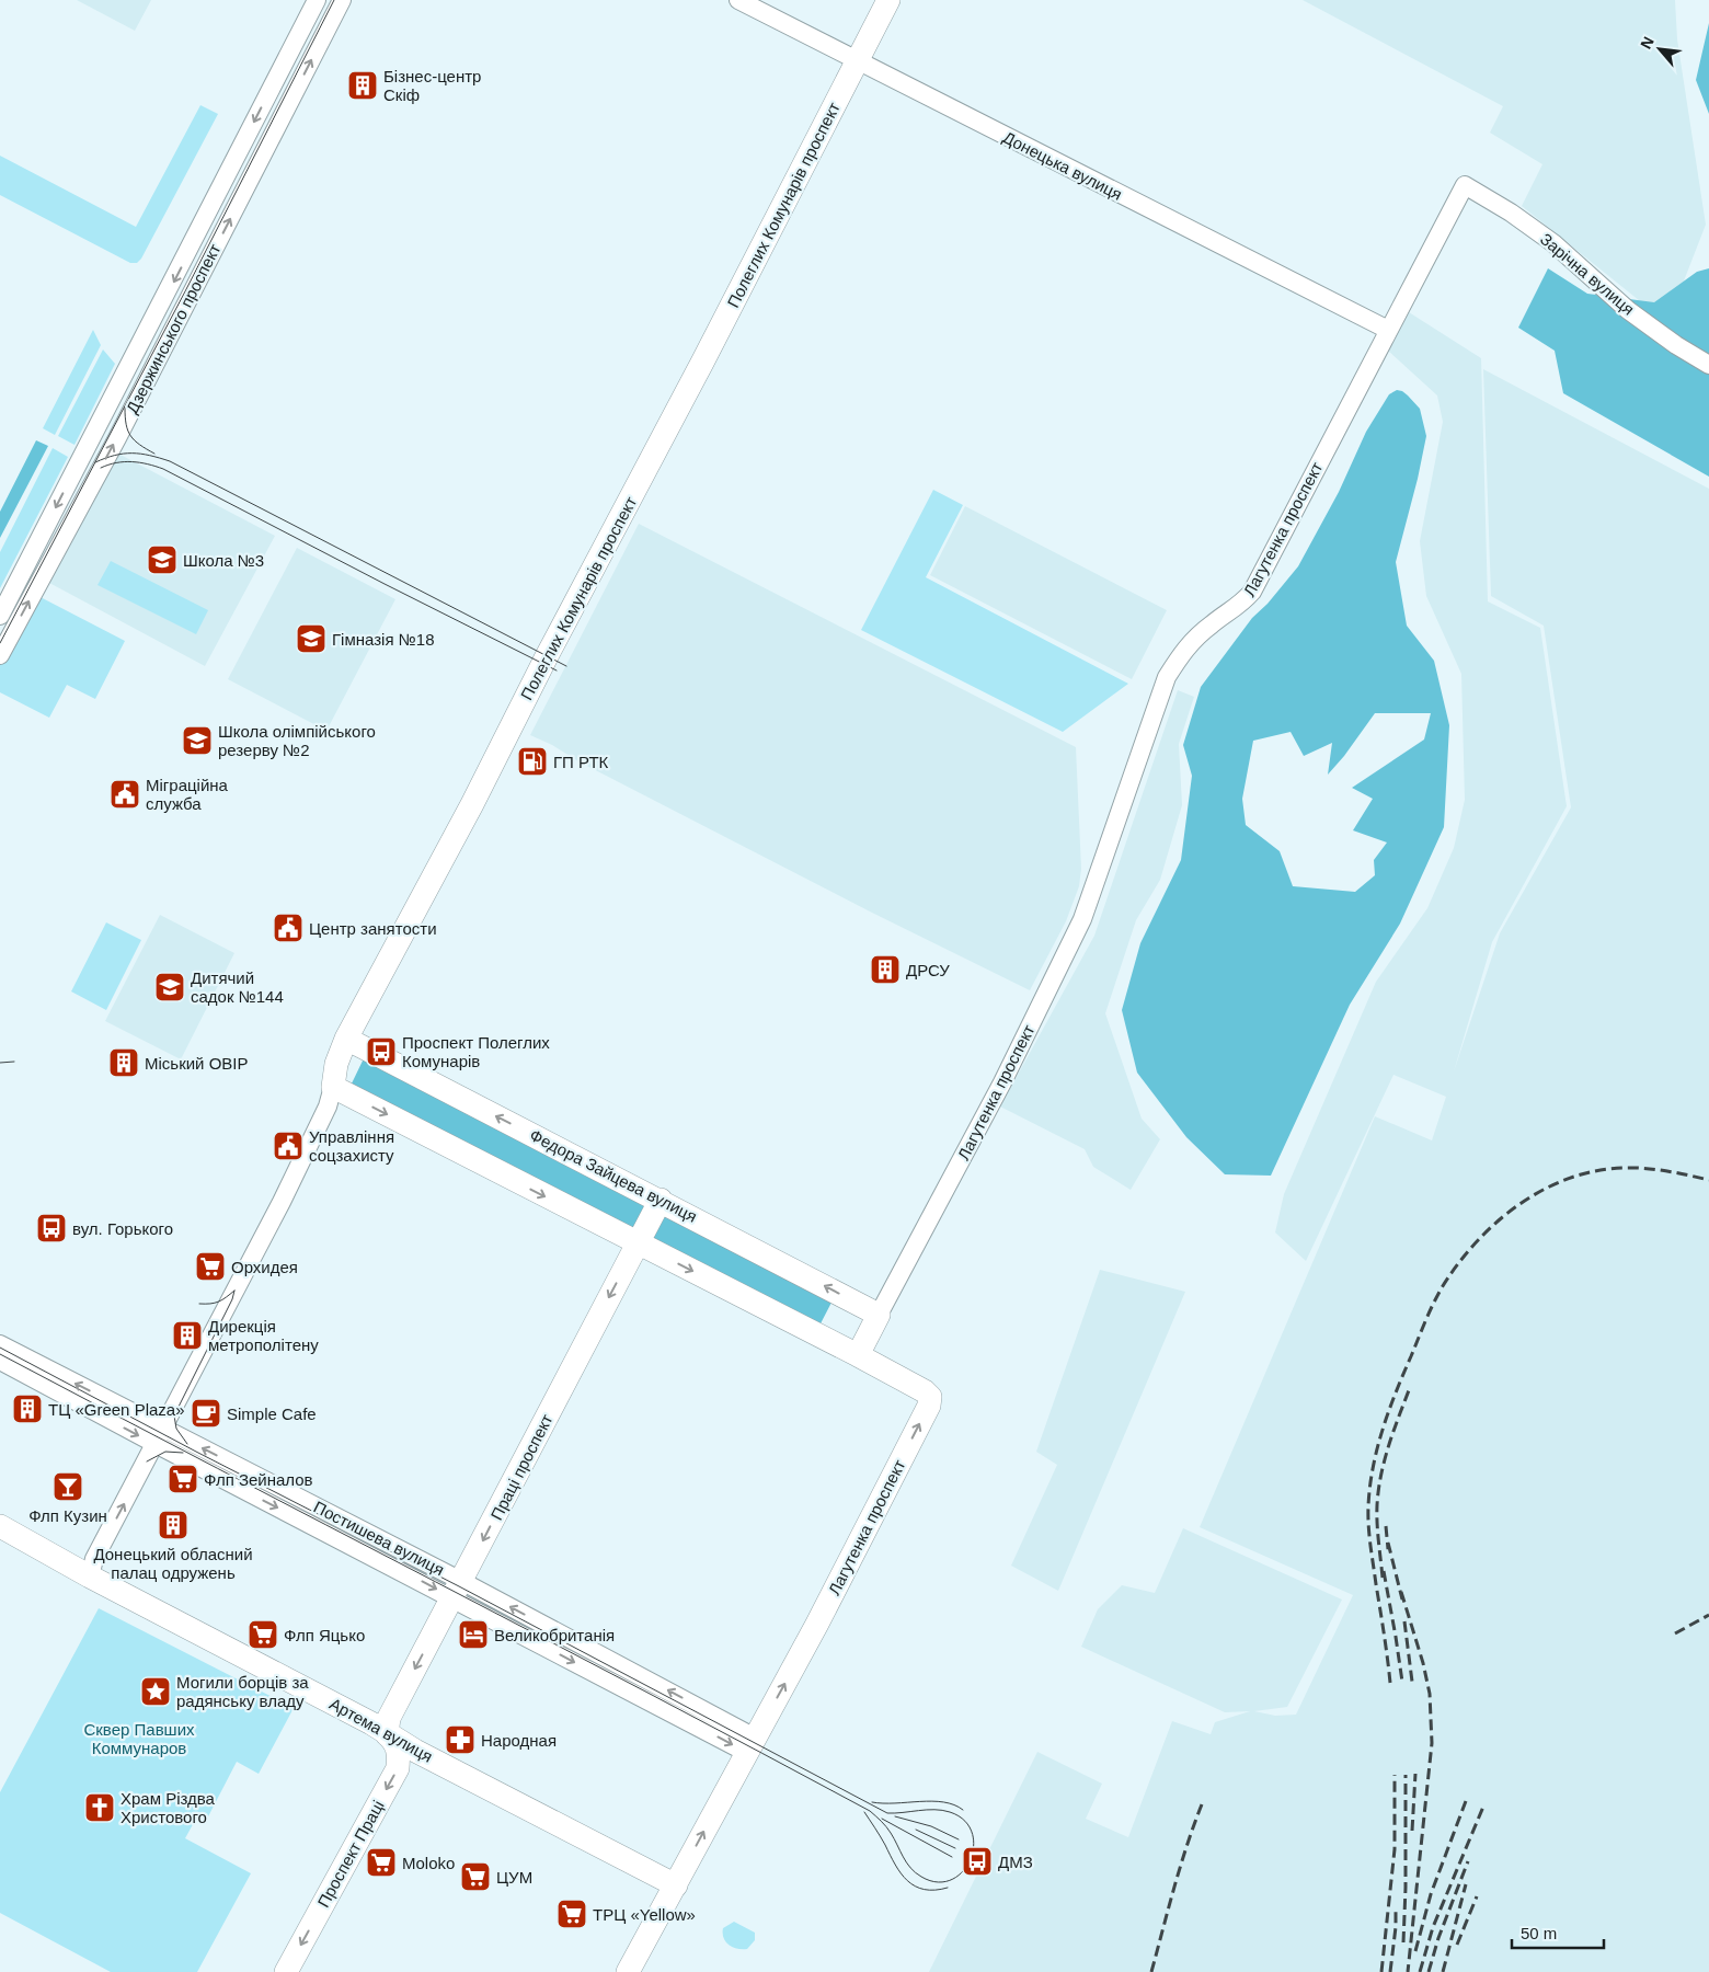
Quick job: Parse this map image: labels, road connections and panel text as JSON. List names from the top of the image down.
{
  "streets": {
    "main road": [
      "Полеглих Комунарів проспект",
      "Лагутенка проспект",
      "Федора Зайцева вулиця",
      "Праці проспект",
      "Артема вулиця",
      "Проспект Праці"
    ],
    "street": [
      "Донецька вулиця",
      "Зарічна вулиця",
      "Дзержинського проспект",
      "Постишева вулиця"
    ]
  },
  "crossings": [
    ["Донецька вулиця", "Полеглих Комунарів проспект"],
    ["Донецька вулиця", "Лагутенка проспект"],
    ["Полеглих Комунарів проспект", "Федора Зайцева вулиця"],
    ["Полеглих Комунарів проспект", "Постишева вулиця"],
    ["Зарічна вулиця", "Лагутенка проспект"],
    ["Лагутенка проспект", "Федора Зайцева вулиця"],
    ["Лагутенка проспект", "Постишева вулиця"],
    ["Лагутенка проспект", "Артема вулиця"],
    ["Федора Зайцева вулиця", "Праці проспект"],
    ["Праці проспект", "Постишева вулиця"],
    ["Праці проспект", "Артема вулиця"],
    ["Праці проспект", "Проспект Праці"],
    ["Артема вулиця", "Проспект Праці"]
  ],
  "one_way": ["Праці проспект", "Проспект Праці"],
  "parks": ["Сквер Павших Коммунаров"],
  "places": {
    "building": [
      "Бізнес-центр Скіф",
      "ДРСУ",
      "Міський ОВІР",
      "Дирекція метрополітену",
      "ТЦ «Green Plaza»",
      "Донецький обласний палац одружень"
    ],
    "school or university": [
      "Школа №3",
      "Гімназія №18",
      "Школа олімпійського резерву №2",
      "Дитячий садок №144"
    ],
    "fuel station": ["ГП РТК"],
    "public building": ["Міграційна служба", "Центр занятости", "Управління соцзахисту"],
    "bus stop": ["Проспект Полеглих Комунарів", "вул. Горького", "ДМЗ"],
    "supermarket": [
      "Орхидея",
      "Флп Зейналов",
      "Флп Яцько",
      "Moloko",
      "ЦУМ",
      "ТРЦ «Yellow»"
    ],
    "cafe": ["Simple Cafe"],
    "bar": ["Флп Кузин"],
    "hotel": ["Великобританія"],
    "place": ["Могили борців за радянську владу"],
    "pharmacy": ["Народная"],
    "church": ["Храм Різдва Христового"]
  },
  "scale_bar": "50 m",
  "north": "top left"
}
